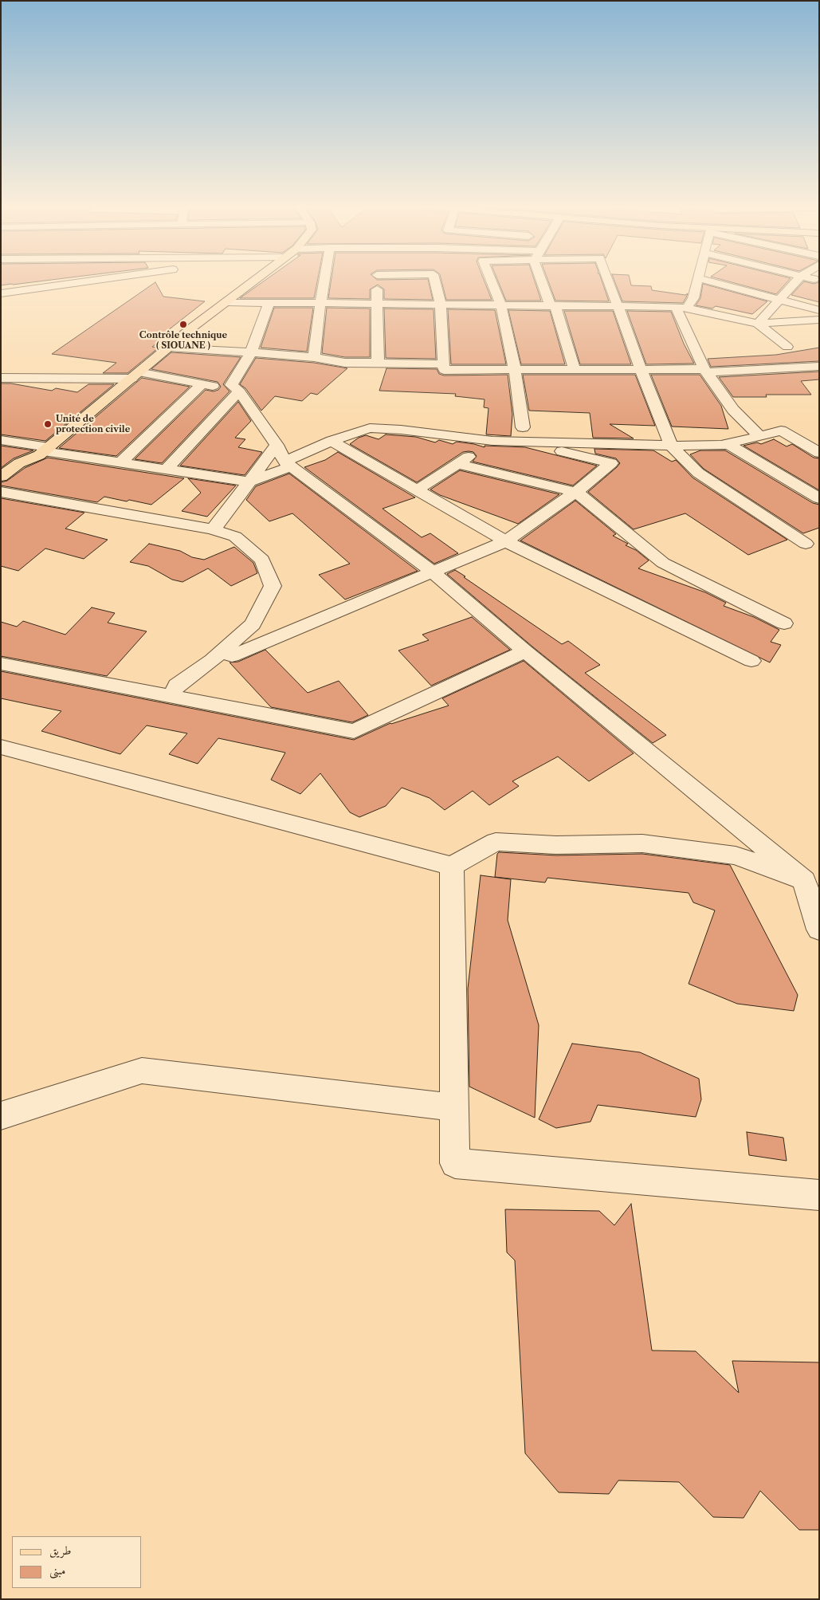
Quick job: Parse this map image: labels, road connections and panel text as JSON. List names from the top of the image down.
{
  "places": ["Contrôle technique ( SIOUANE )", "Unité de protection civile"],
  "legend": ["طريق", "مبنى"]
}
